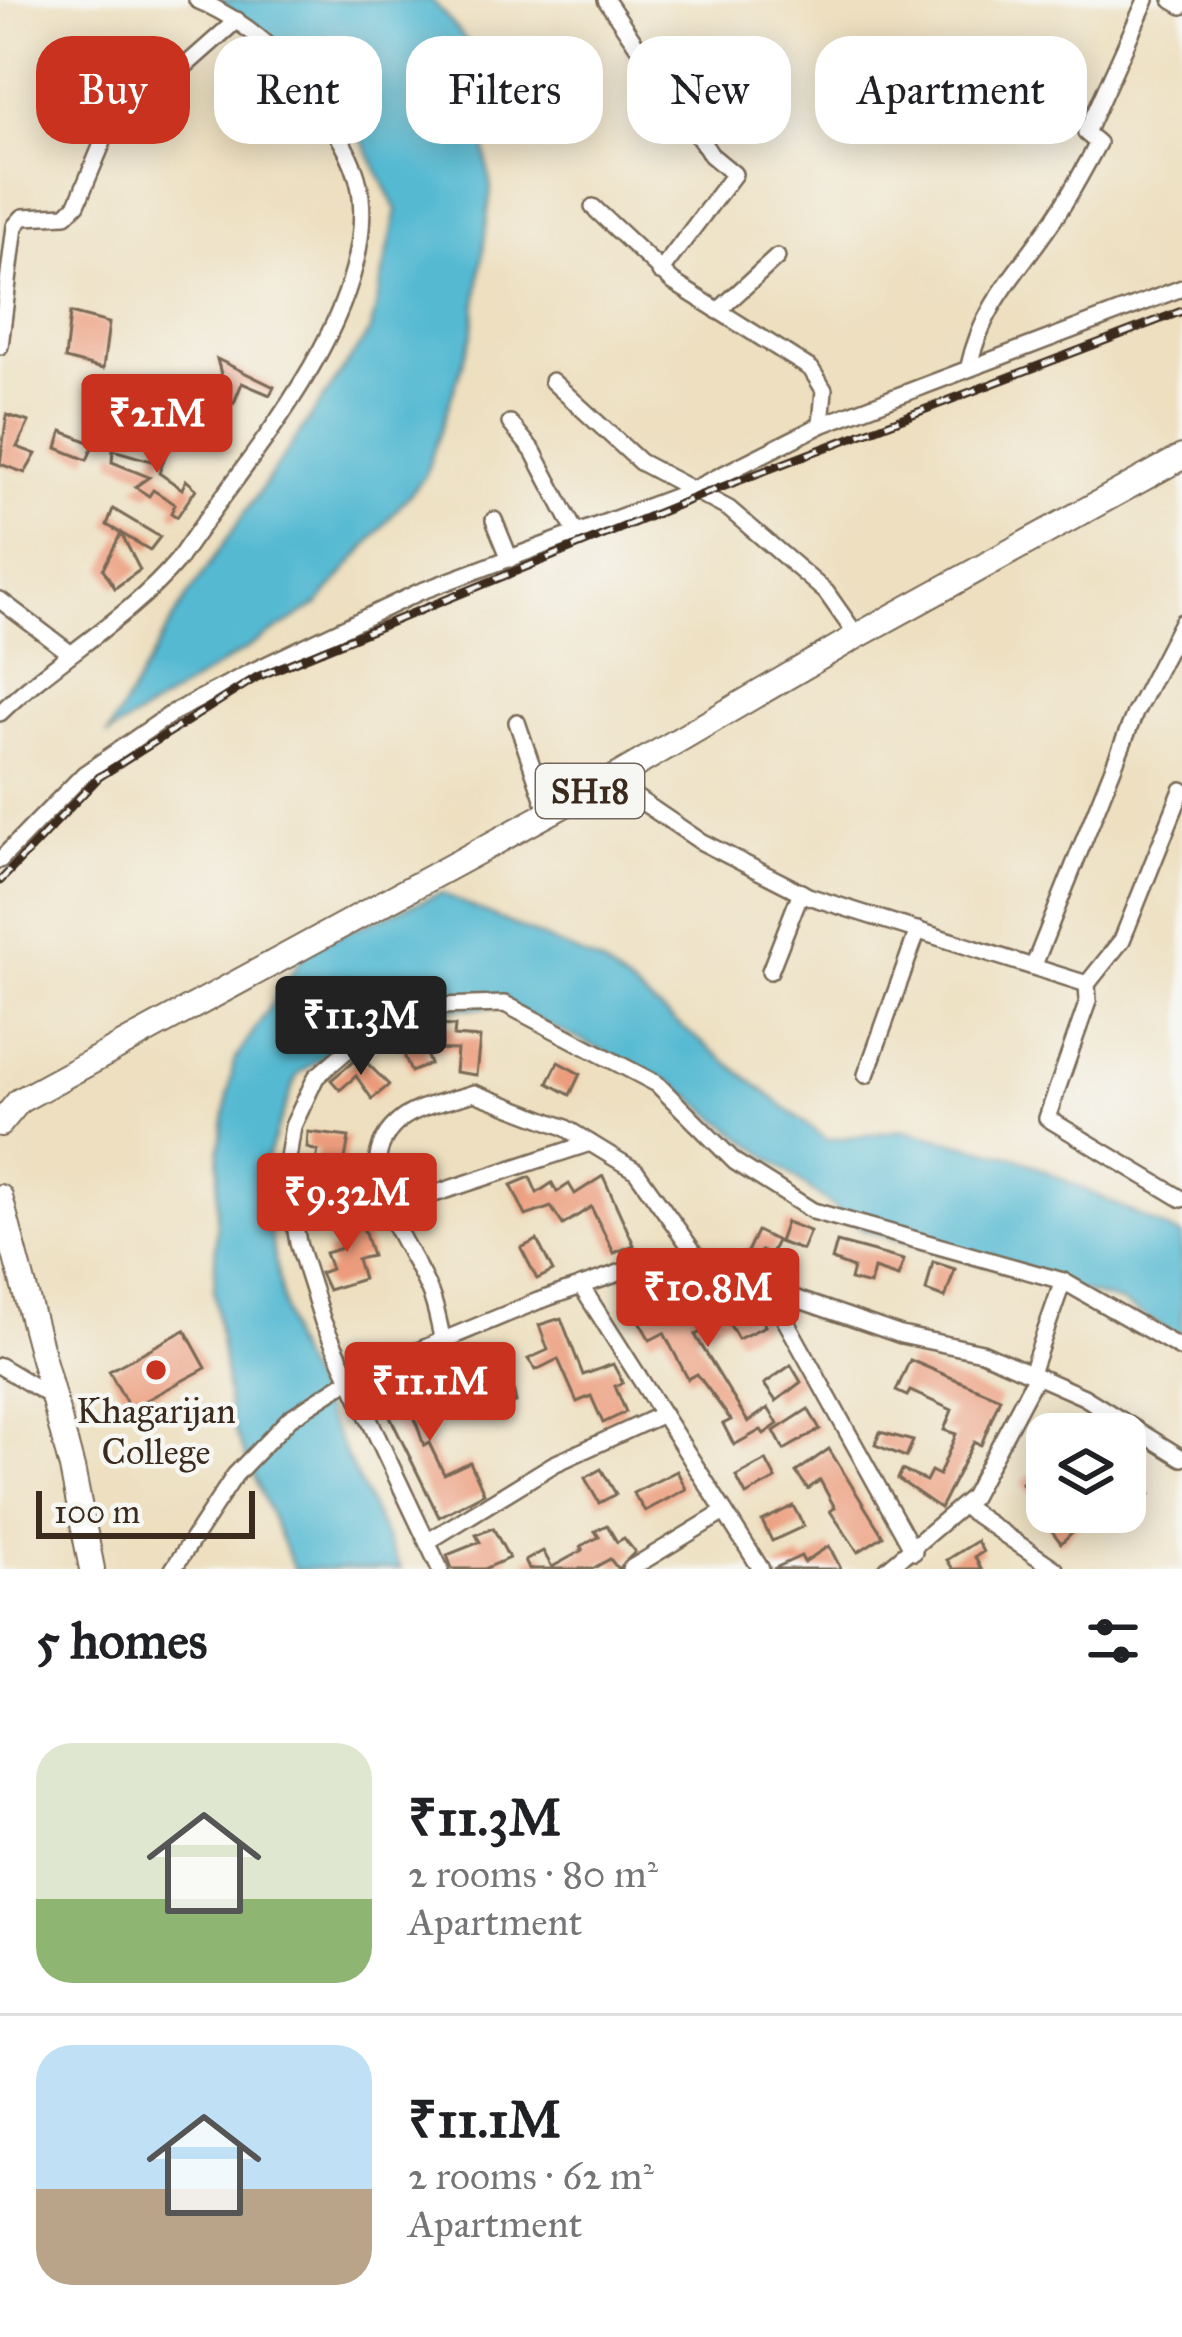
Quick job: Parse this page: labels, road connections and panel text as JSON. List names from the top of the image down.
{
  "streets": {
    "main road": ["SH18"]
  },
  "places": ["Khagarijan College"],
  "scale_bar": "100 m",
  "page": {
    "chip": [
      "Buy",
      "Rent",
      "Filters",
      "New",
      "Apartment"
    ],
    "price": [
      "₹21M",
      "₹11.3M",
      "₹9.32M",
      "₹10.8M",
      "₹11.1M"
    ],
    "scale": "100 m",
    "heading": "5 homes",
    "list": [
      {
        "name": "₹11.3M",
        "note": "2 rooms · 80 m² · Apartment"
      },
      {
        "name": "₹11.1M",
        "note": "2 rooms · 62 m² · Apartment"
      }
    ]
  }
}
